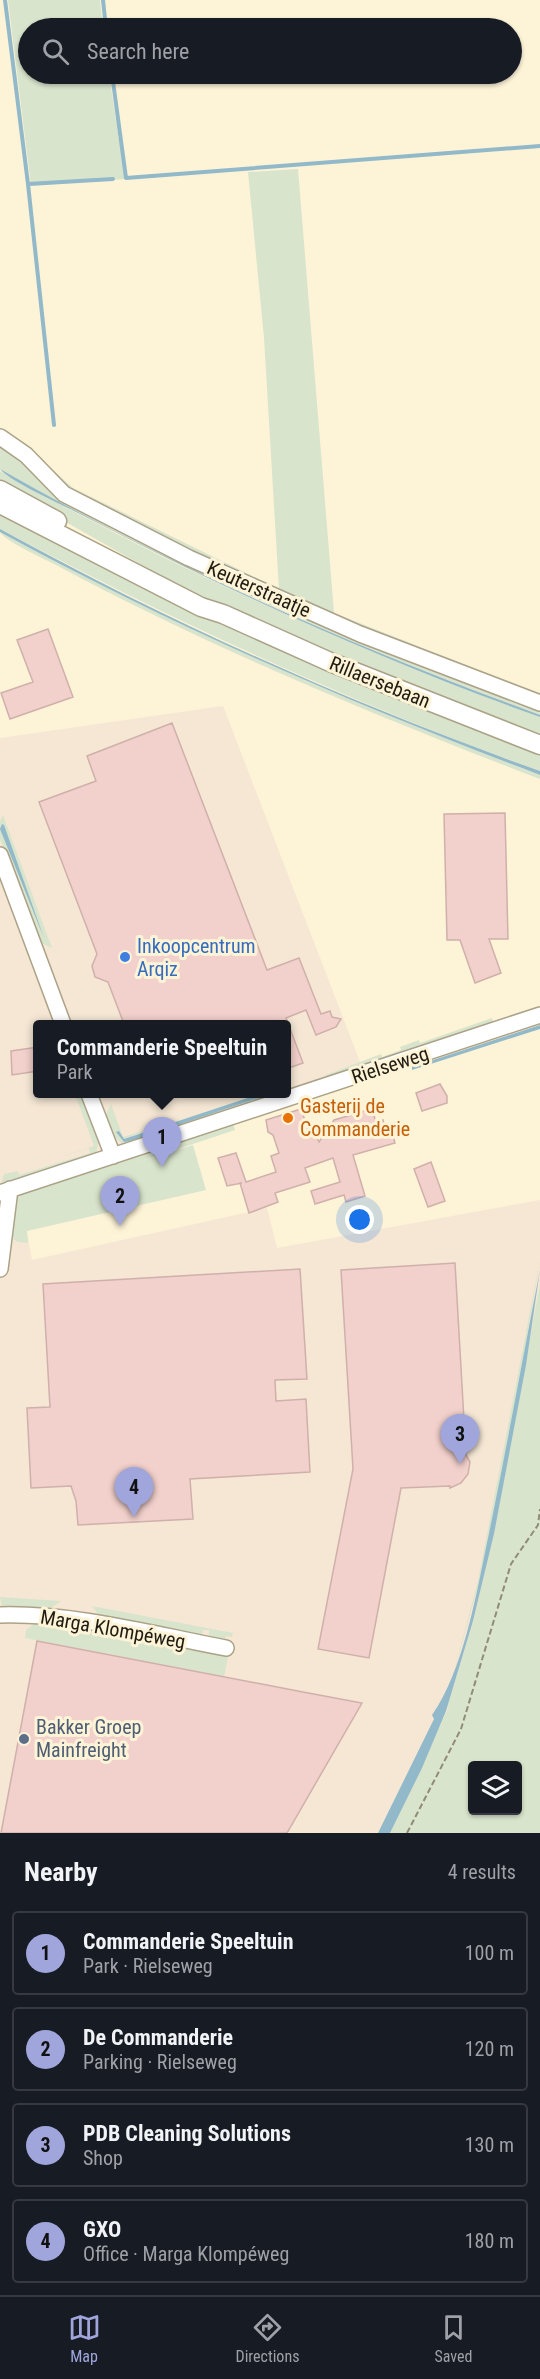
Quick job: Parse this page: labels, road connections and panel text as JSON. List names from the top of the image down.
{
  "streets": {
    "street": [
      "Keuterstraatje",
      "Rillaersebaan",
      "Rielseweg",
      "Marga Klompéweg"
    ]
  },
  "places": ["Inkoopcentrum Arqiz", "Gasterij de Commanderie", "Bakker Groep Mainfreight"],
  "page": {
    "search": "Search here",
    "popup": ["Commanderie Speeltuin", "Park"],
    "pins": [
      "1",
      "2",
      "3",
      "4"
    ],
    "heading": ["Nearby", "4 results"],
    "list": [
      {
        "mark": "1",
        "name": "Commanderie Speeltuin",
        "note": "Park · Rielseweg",
        "value": "100 m"
      },
      {
        "mark": "2",
        "name": "De Commanderie",
        "note": "Parking · Rielseweg",
        "value": "120 m"
      },
      {
        "mark": "3",
        "name": "PDB Cleaning Solutions",
        "note": "Shop",
        "value": "130 m"
      },
      {
        "mark": "4",
        "name": "GXO",
        "note": "Office · Marga Klompéweg",
        "value": "180 m"
      }
    ],
    "nav": ["Map", "Directions", "Saved"]
  }
}
